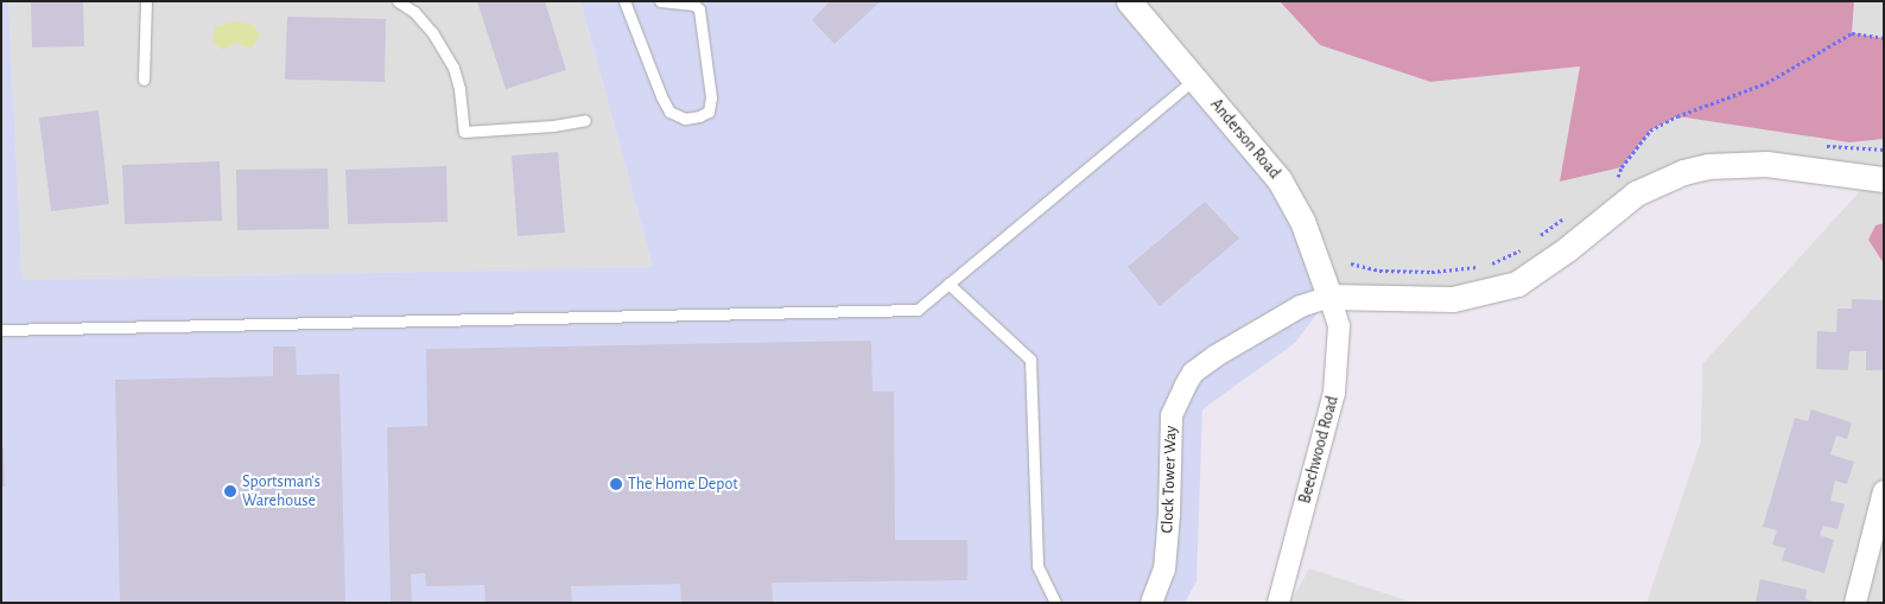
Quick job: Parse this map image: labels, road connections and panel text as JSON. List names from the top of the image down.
{
  "streets": {
    "street": ["Anderson Road", "Beechwood Road", "Clock Tower Way"]
  },
  "crossings": [
    ["Anderson Road", "Beechwood Road"],
    ["Anderson Road", "Clock Tower Way"],
    ["Beechwood Road", "Clock Tower Way"]
  ],
  "places": ["The Home Depot", "Sportsman's Warehouse"]
}
